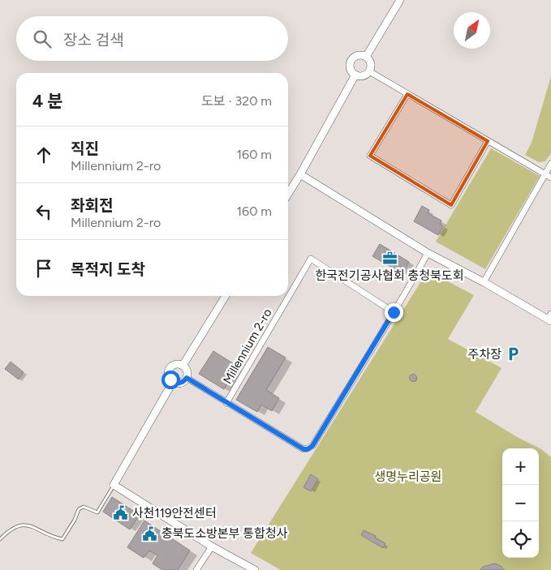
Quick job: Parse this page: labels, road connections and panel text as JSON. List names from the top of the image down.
{
  "streets": {
    "street": ["Millennium 2-ro"]
  },
  "parks": ["생명누리공원"],
  "places": {
    "office": ["한국전기공사협회 충청북도회"],
    "parking": ["주차장"],
    "public building": ["사천119안전센터", "충북도소방본부 통합청사"]
  },
  "north": "top right",
  "page": {
    "search": "장소 검색",
    "heading": ["4 분", "도보 · 320 m"],
    "list": [
      ["직진", "Millennium 2-ro", "160 m"],
      ["좌회전", "Millennium 2-ro", "160 m"],
      "목적지 도착"
    ],
    "map_buttons": ["+", "−"]
  }
}
